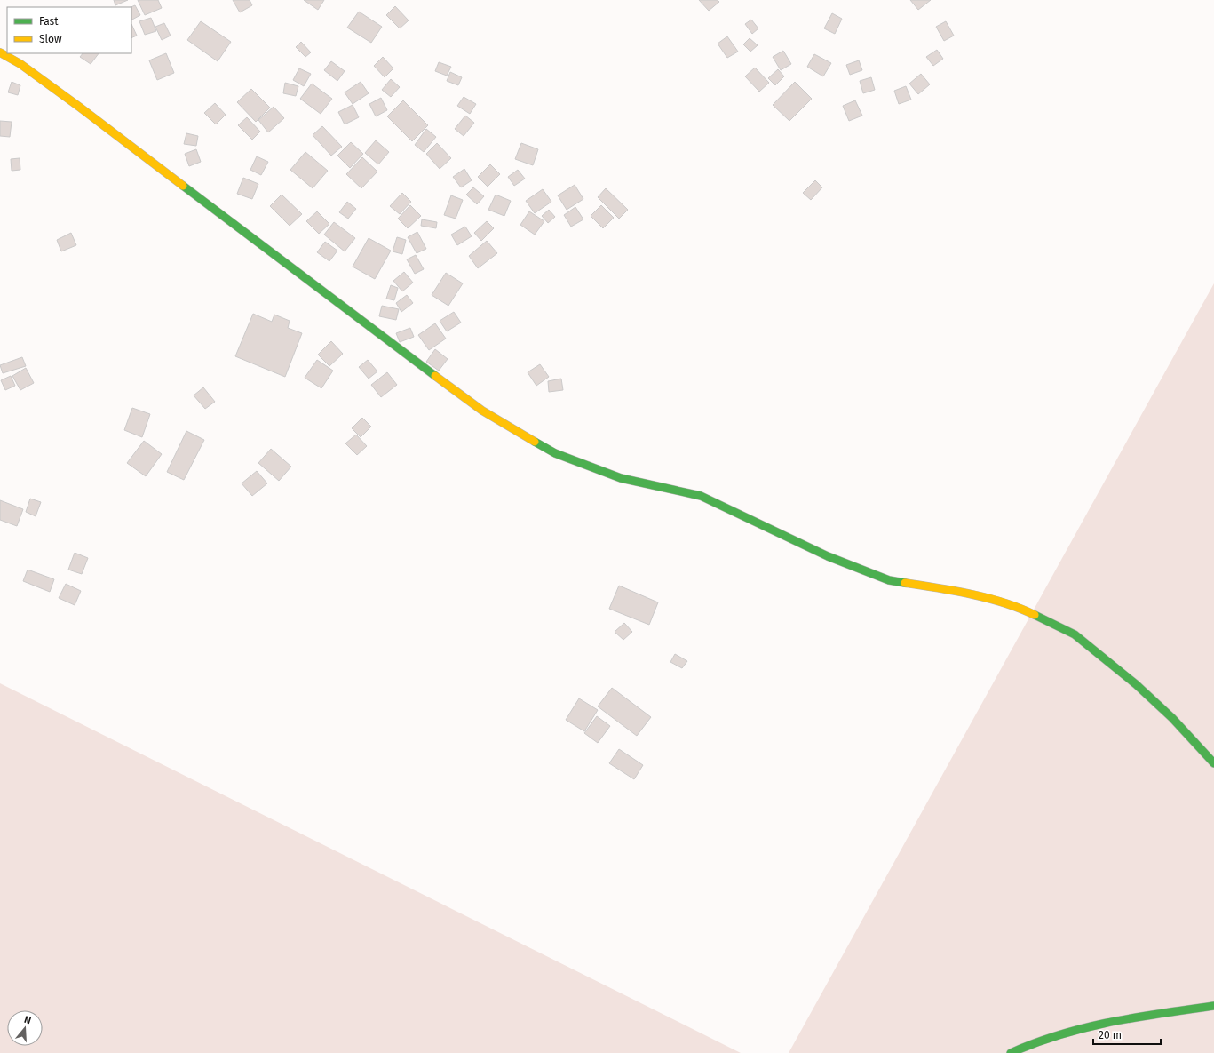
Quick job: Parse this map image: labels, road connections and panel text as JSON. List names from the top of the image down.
{
  "legend": ["Fast", "Slow"],
  "scale_bar": "20 m",
  "north": "top"
}
